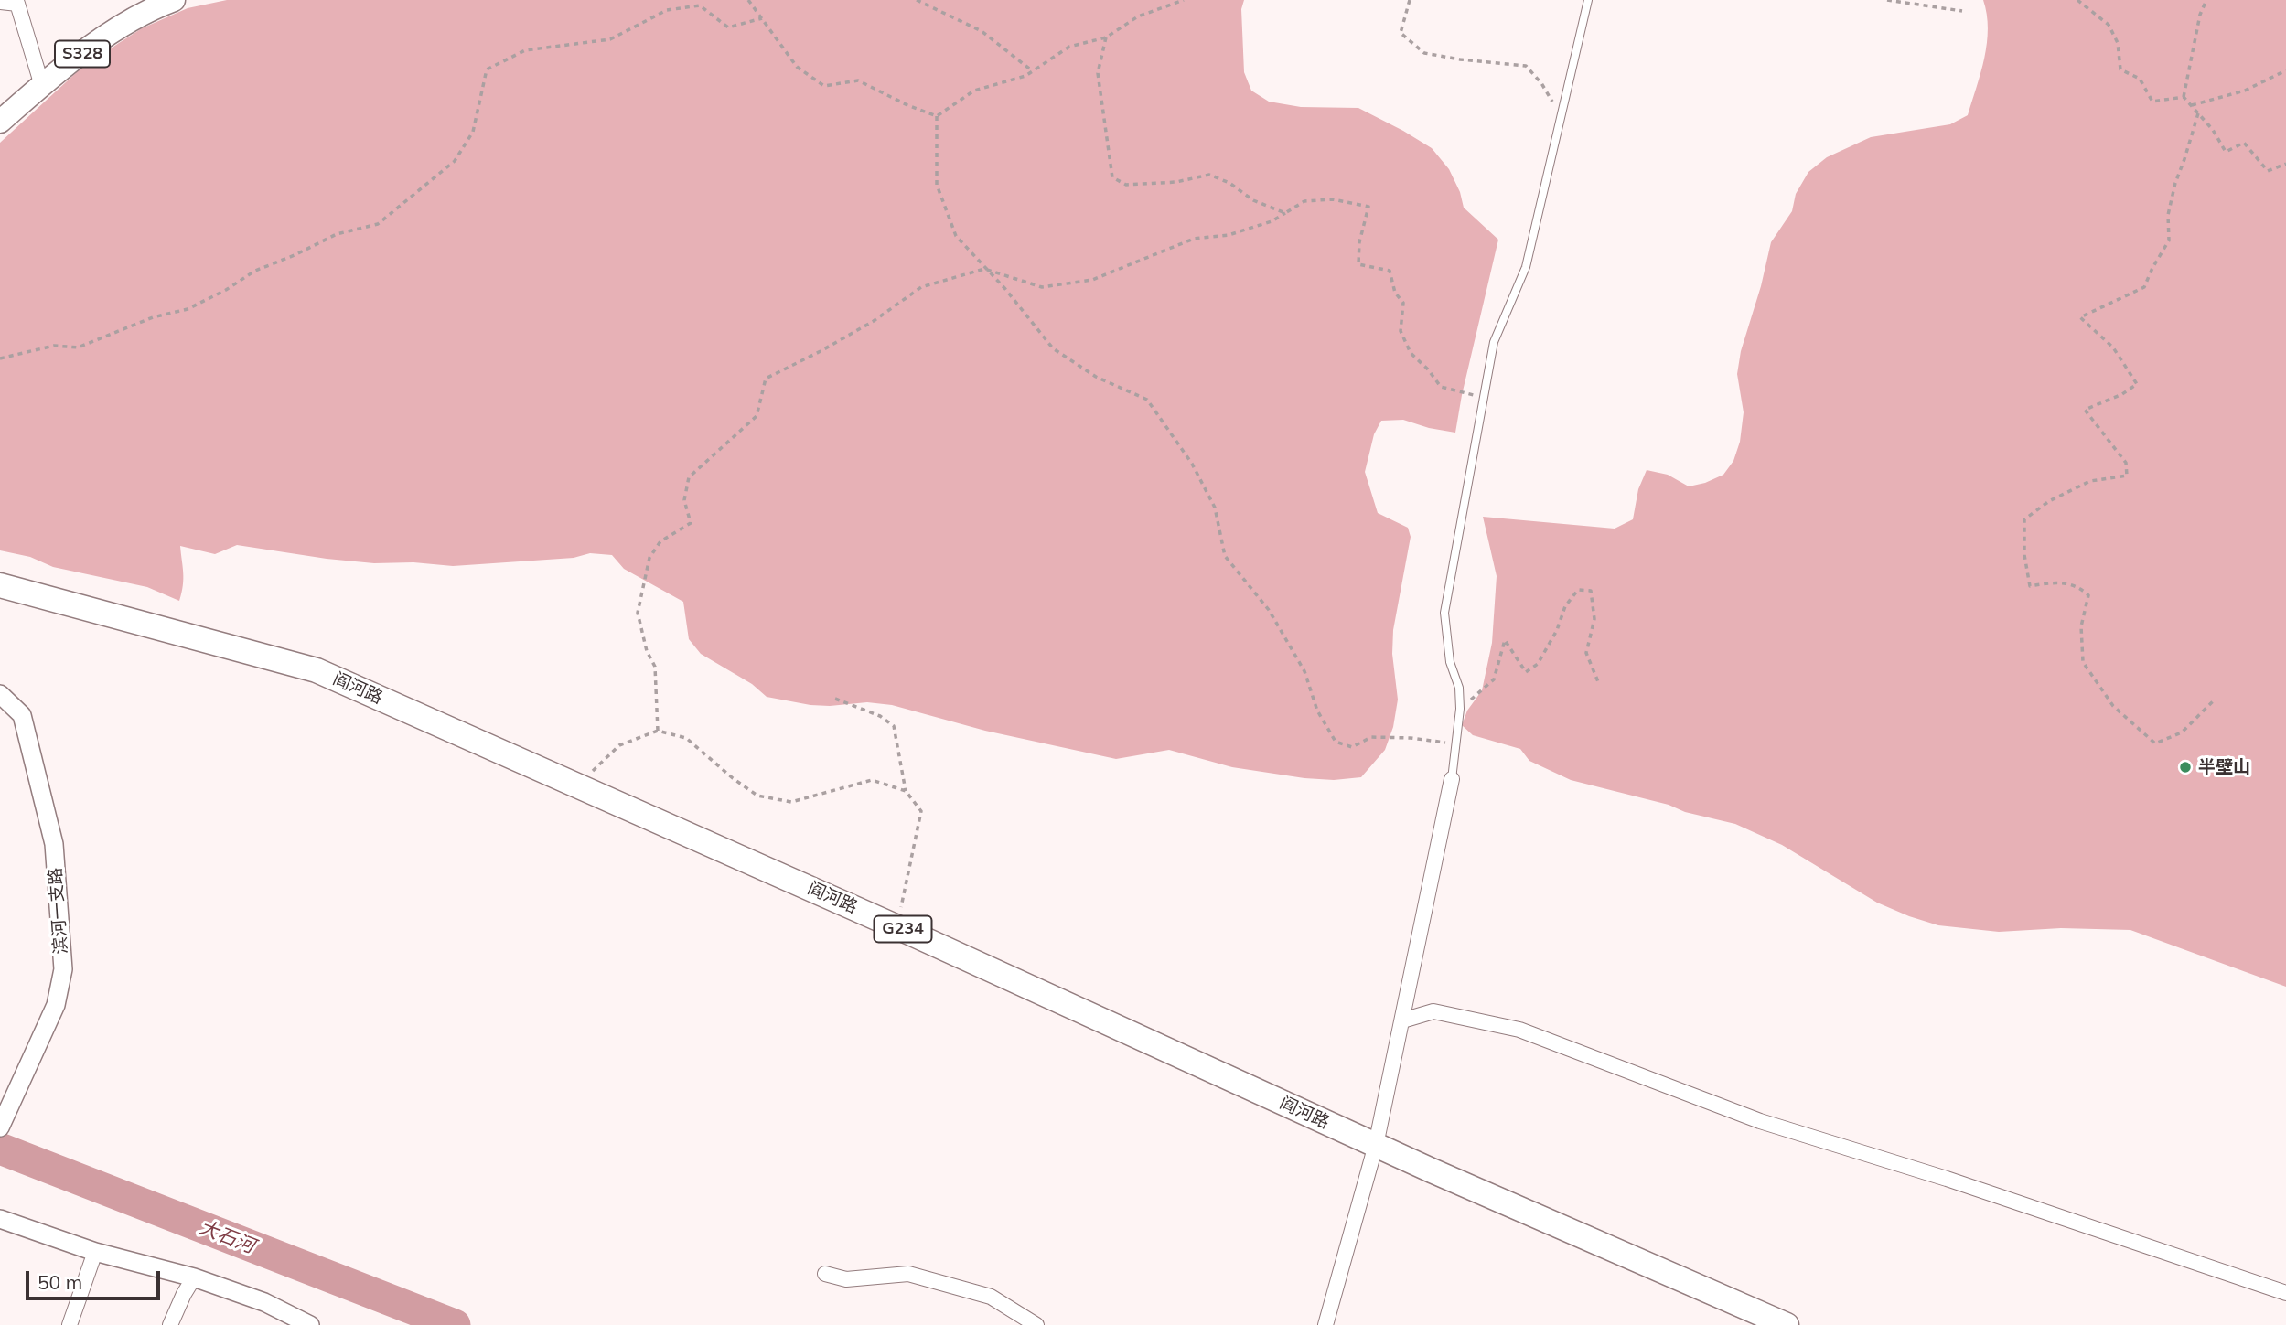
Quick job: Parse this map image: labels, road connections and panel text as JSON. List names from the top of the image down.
{
  "streets": {
    "highway": ["阎河路", "G234"],
    "main road": ["S328"],
    "street": ["滨河一支路"]
  },
  "water": ["大石河"],
  "places": ["半壁山"],
  "scale_bar": "50 m"
}
